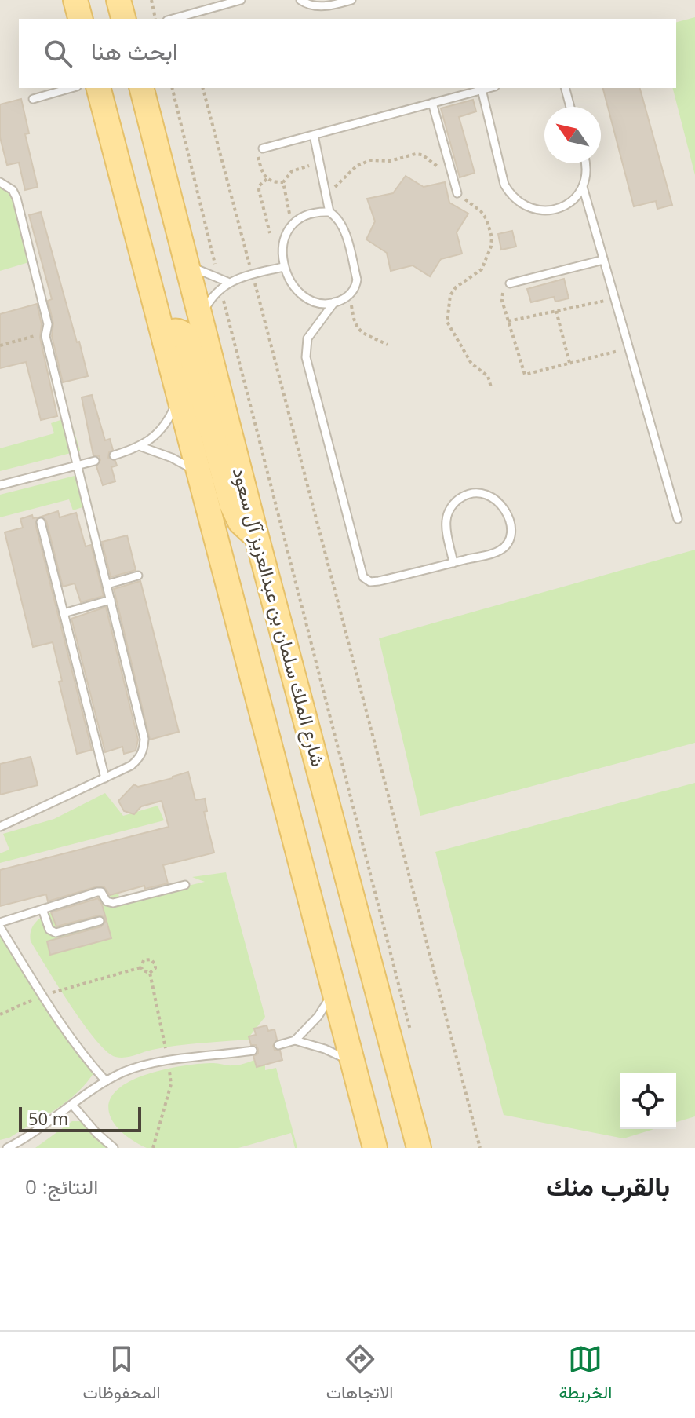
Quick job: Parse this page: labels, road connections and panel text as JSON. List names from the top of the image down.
{
  "streets": {
    "main road": ["شارع الملك سلمان بن عبدالعزيز آل سعود"]
  },
  "scale_bar": "50 m",
  "north": "top left",
  "page": {
    "search": "ابحث هنا",
    "scale": "50 m",
    "heading": ["بالقرب منك", "النتائج: 0"],
    "nav": ["الخريطة", "الاتجاهات", "المحفوظات"]
  }
}
